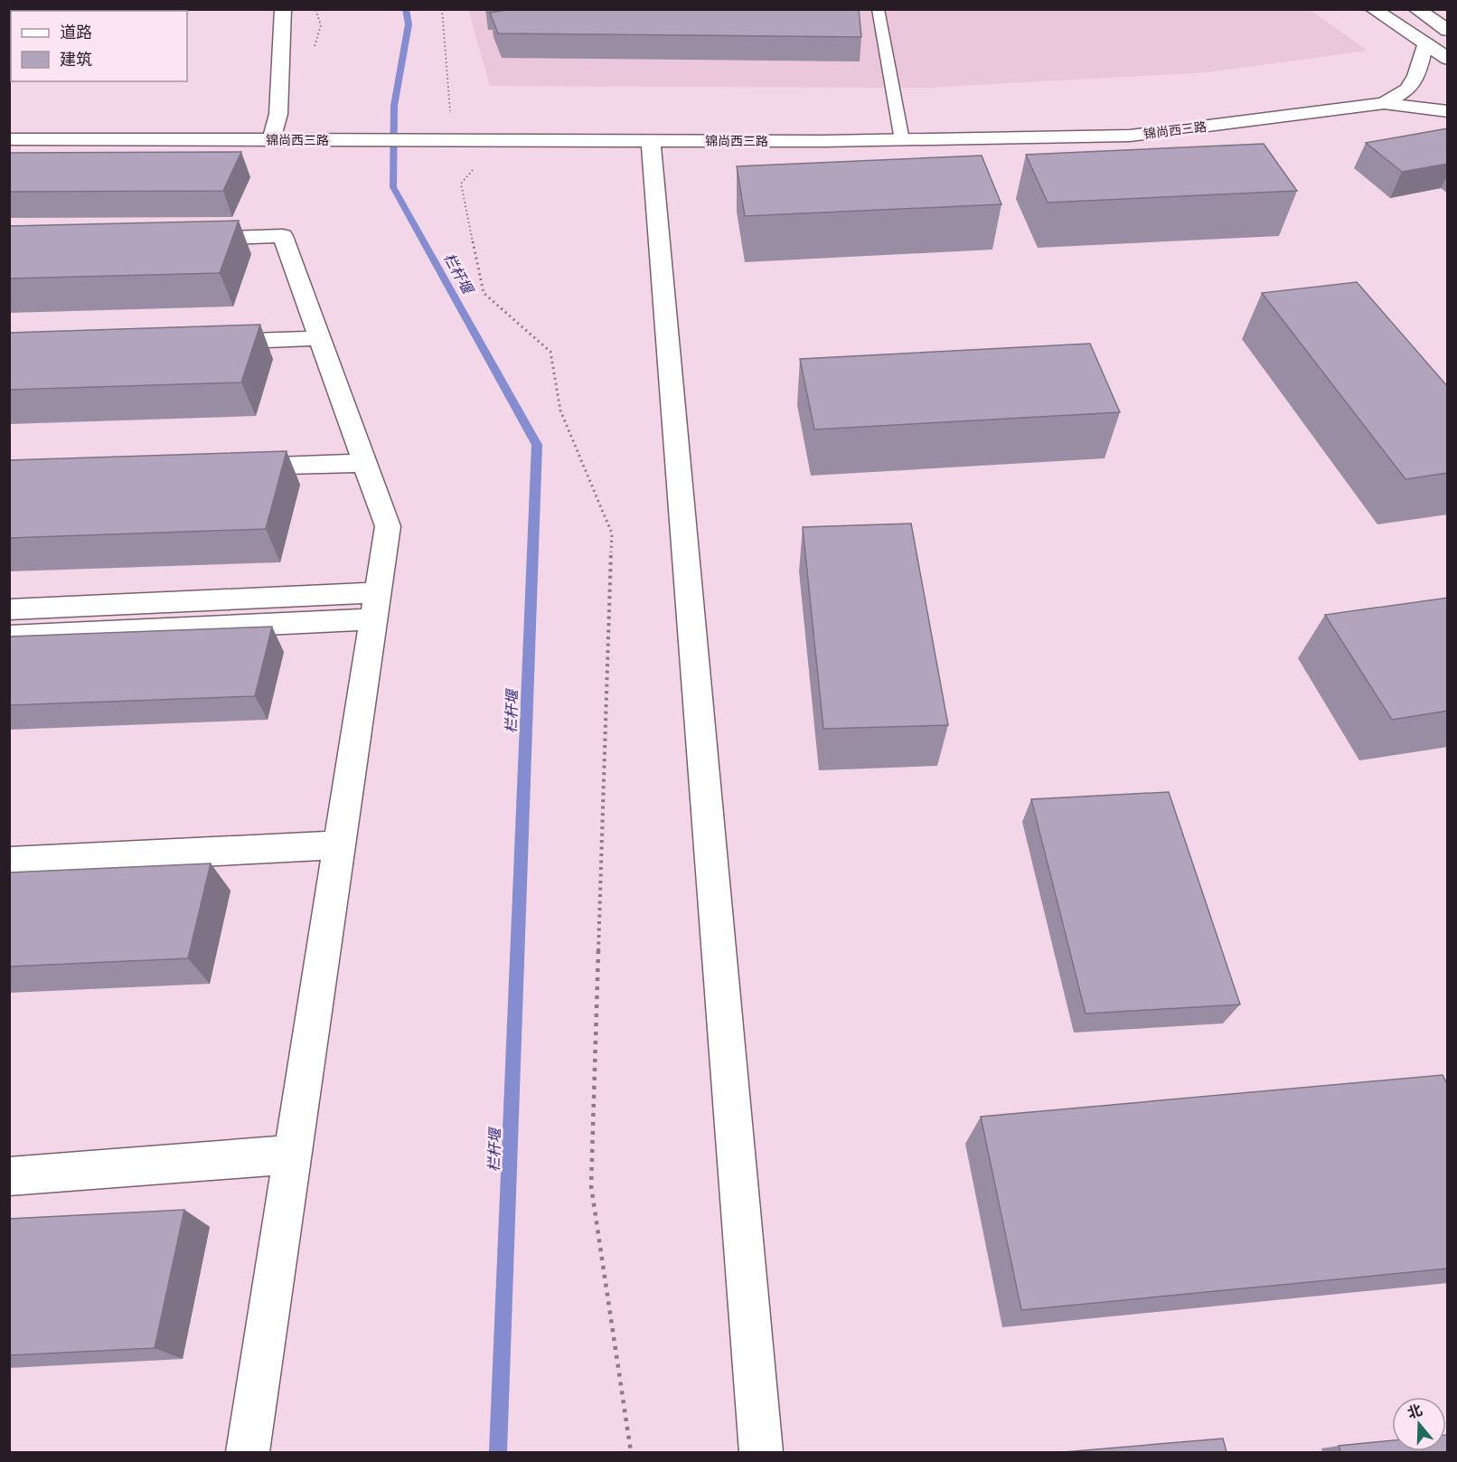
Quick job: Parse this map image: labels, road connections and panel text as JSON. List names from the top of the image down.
{
  "streets": {
    "main road": ["锦尚西三路"]
  },
  "water": ["栏杆堰"],
  "legend": ["道路", "建筑"],
  "north": "top"
}
